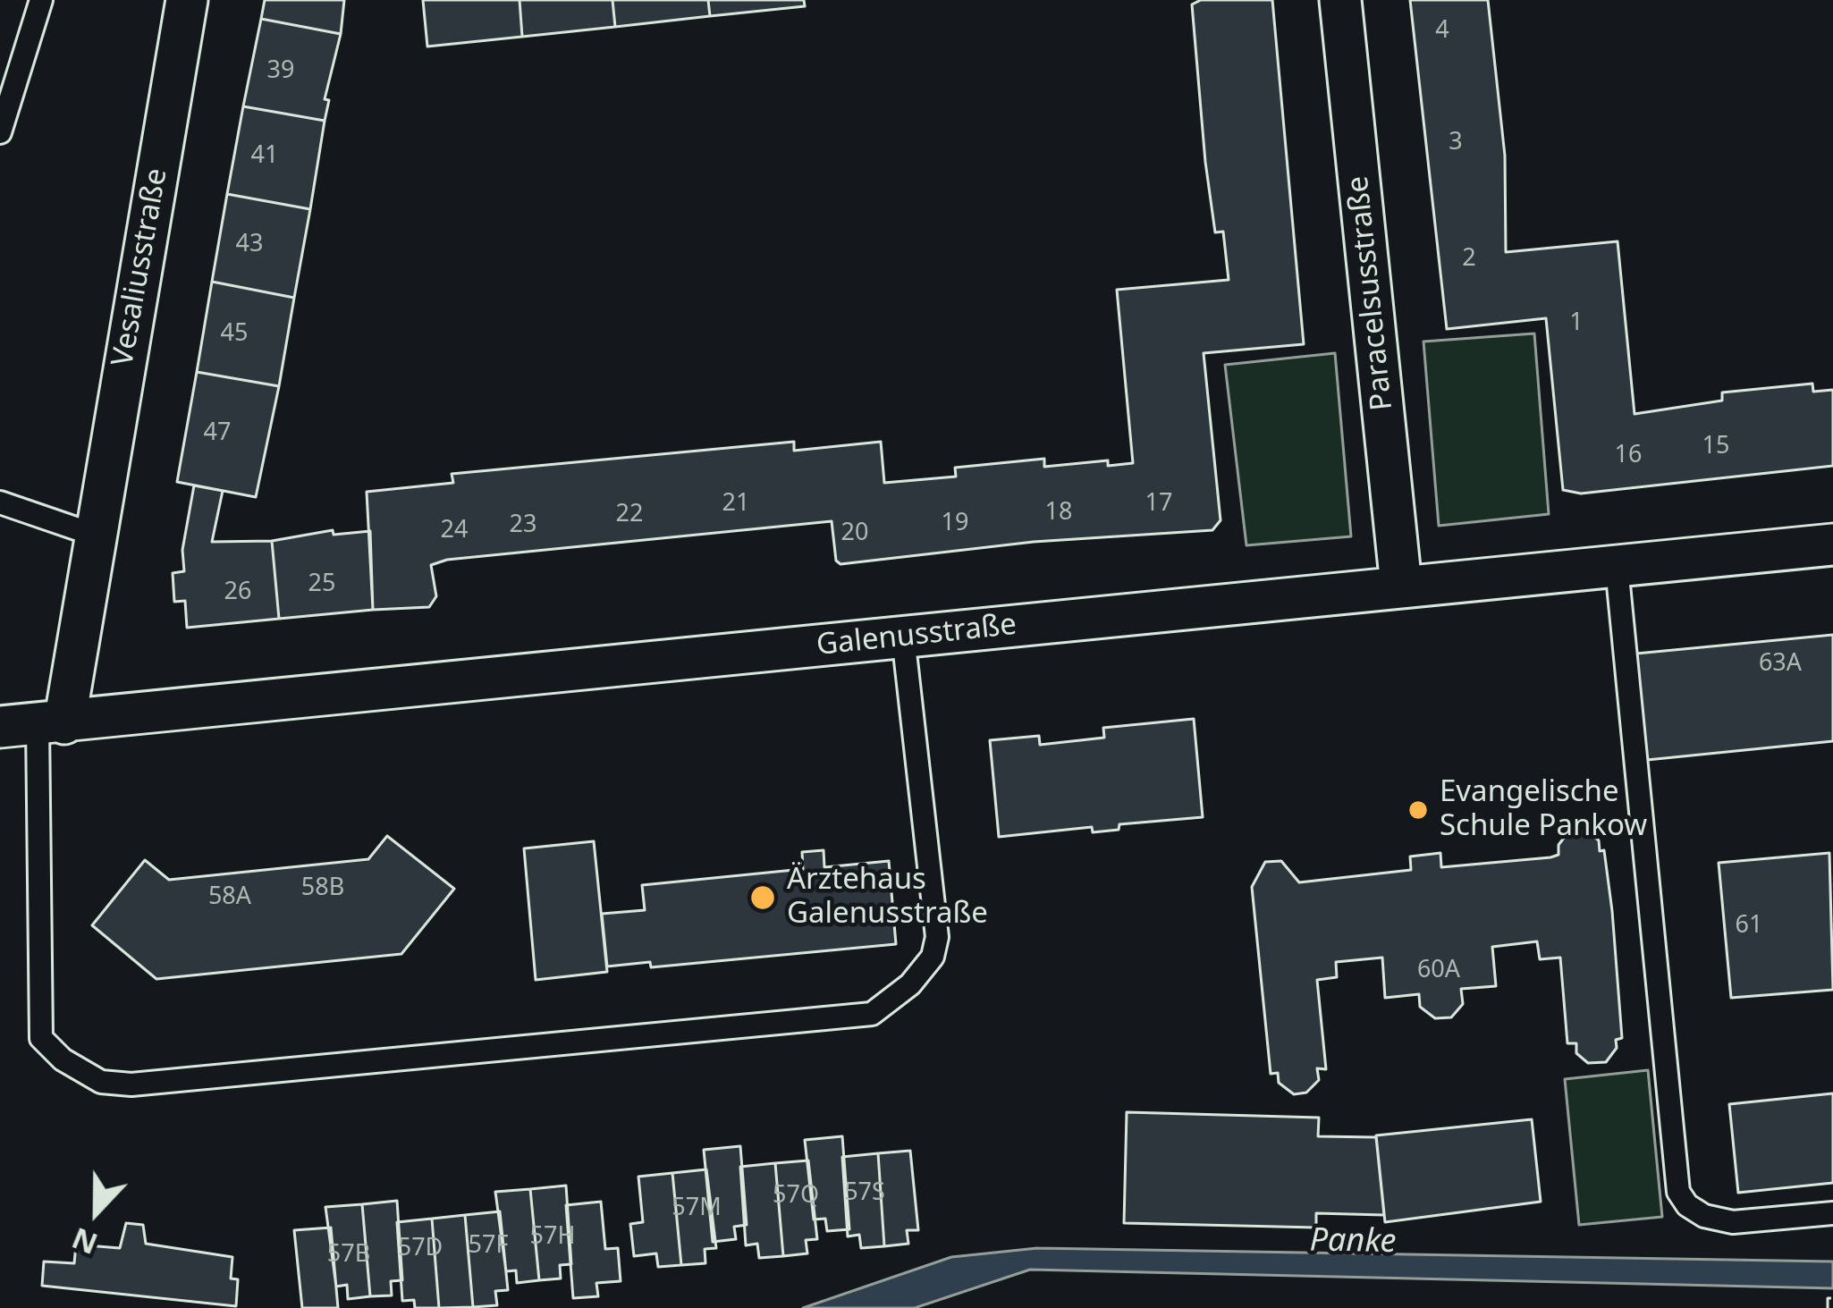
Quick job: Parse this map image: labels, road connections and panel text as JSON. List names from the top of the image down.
{
  "streets": {
    "street": ["Vesaliusstraße", "Paracelsusstraße", "Galenusstraße"]
  },
  "crossings": [
    ["Vesaliusstraße", "Galenusstraße"],
    ["Paracelsusstraße", "Galenusstraße"]
  ],
  "water": ["Panke"],
  "places": ["Evangelische Schule Pankow", "Ärztehaus Galenusstraße"],
  "house_numbers": [
    "4",
    "39",
    "3",
    "41",
    "43",
    "2",
    "1",
    "45",
    "47",
    "15",
    "16",
    "21",
    "17",
    "18",
    "22",
    "19",
    "23",
    "24",
    "20",
    "25",
    "26",
    "63A",
    "58B",
    "58A",
    "61",
    "60A",
    "57S",
    "57Q",
    "57M",
    "57H",
    "57F",
    "57D",
    "57B"
  ],
  "north": "bottom"
}
